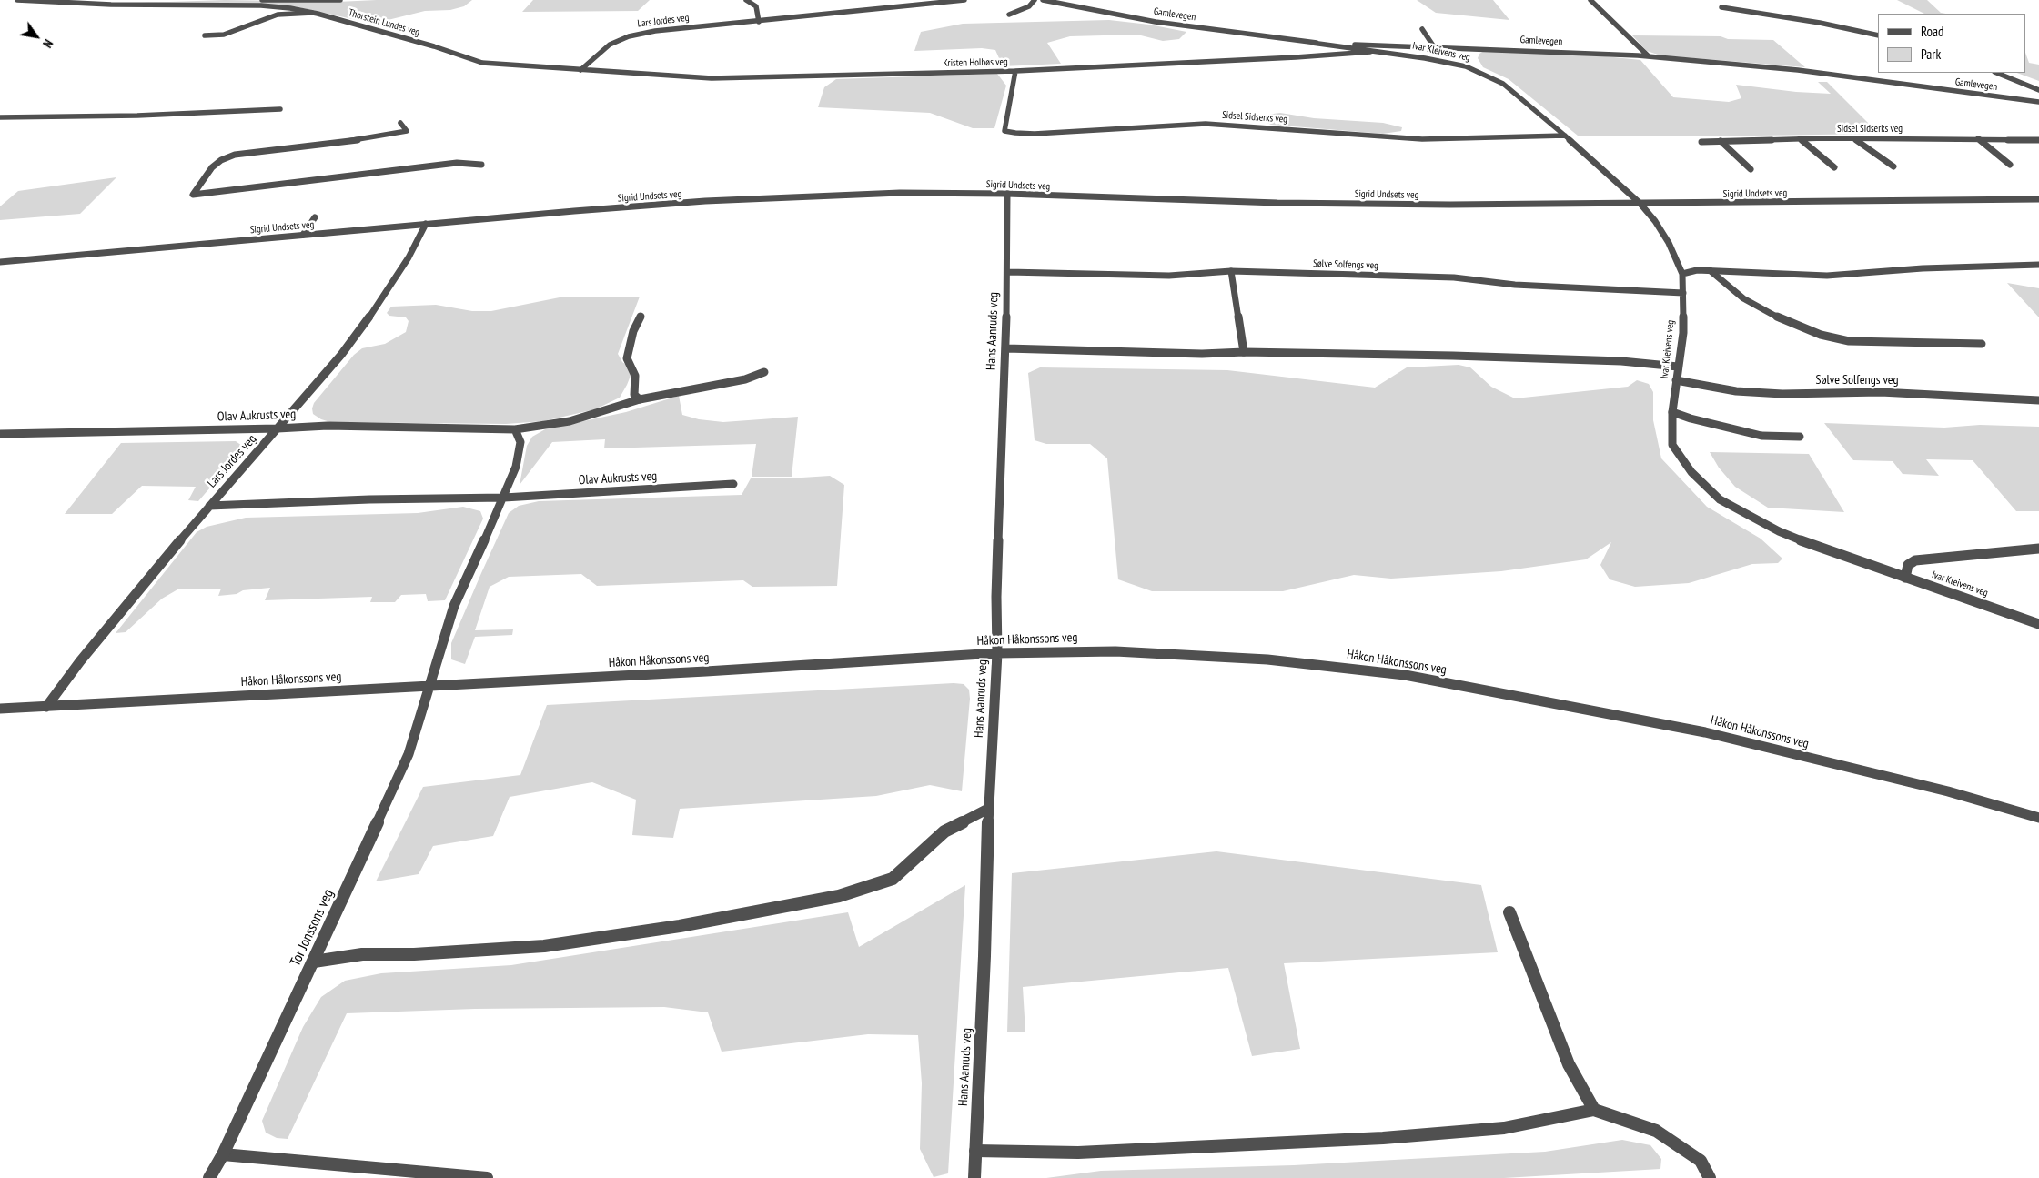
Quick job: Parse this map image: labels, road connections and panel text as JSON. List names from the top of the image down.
{
  "streets": {
    "street": [
      "Gamlevegen",
      "Lars Jordes veg",
      "Thorstein Lundes veg",
      "Ivar Kleivens veg",
      "Kristen Holbøs veg",
      "Sidsel Sidserks veg",
      "Sigrid Undsets veg",
      "Sølve Solfengs veg",
      "Hans Aanruds veg",
      "Olav Aukrusts veg",
      "Håkon Håkonssons veg",
      "Tor Jonssons veg"
    ]
  },
  "crossings": [
    ["Gamlevegen", "Ivar Kleivens veg"],
    ["Lars Jordes veg", "Thorstein Lundes veg"],
    ["Lars Jordes veg", "Kristen Holbøs veg"],
    ["Lars Jordes veg", "Sigrid Undsets veg"],
    ["Lars Jordes veg", "Olav Aukrusts veg"],
    ["Lars Jordes veg", "Håkon Håkonssons veg"],
    ["Thorstein Lundes veg", "Kristen Holbøs veg"],
    ["Ivar Kleivens veg", "Kristen Holbøs veg"],
    ["Ivar Kleivens veg", "Sidsel Sidserks veg"],
    ["Ivar Kleivens veg", "Sigrid Undsets veg"],
    ["Ivar Kleivens veg", "Sølve Solfengs veg"],
    ["Kristen Holbøs veg", "Sidsel Sidserks veg"],
    ["Sigrid Undsets veg", "Hans Aanruds veg"],
    ["Sølve Solfengs veg", "Hans Aanruds veg"],
    ["Hans Aanruds veg", "Håkon Håkonssons veg"],
    ["Håkon Håkonssons veg", "Tor Jonssons veg"]
  ],
  "legend": ["Road", "Park"],
  "north": "bottom right"
}
